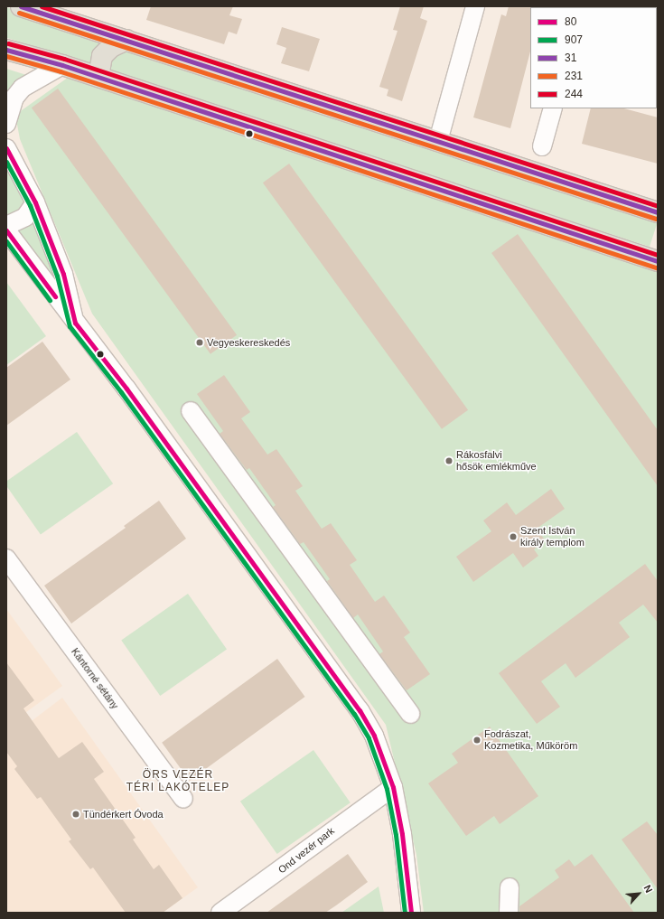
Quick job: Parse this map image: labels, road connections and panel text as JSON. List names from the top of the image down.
{
  "streets": {
    "street": ["Kántorné sétány", "Ond vezér park"]
  },
  "districts": ["ÖRS VEZÉR TÉRI LAKÓTELEP"],
  "places": [
    "Vegyeskereskedés",
    "Rákosfalvi hősök emlékműve",
    "Szent István király templom",
    "Fodrászat, Kozmetika, Műköröm",
    "Tündérkert Óvoda"
  ],
  "lines": [
    "transit line 31",
    "transit line 244",
    "transit line 231",
    "transit line 80",
    "transit line 907"
  ],
  "legend": [
    "80",
    "907",
    "31",
    "231",
    "244"
  ],
  "north": "top right"
}
